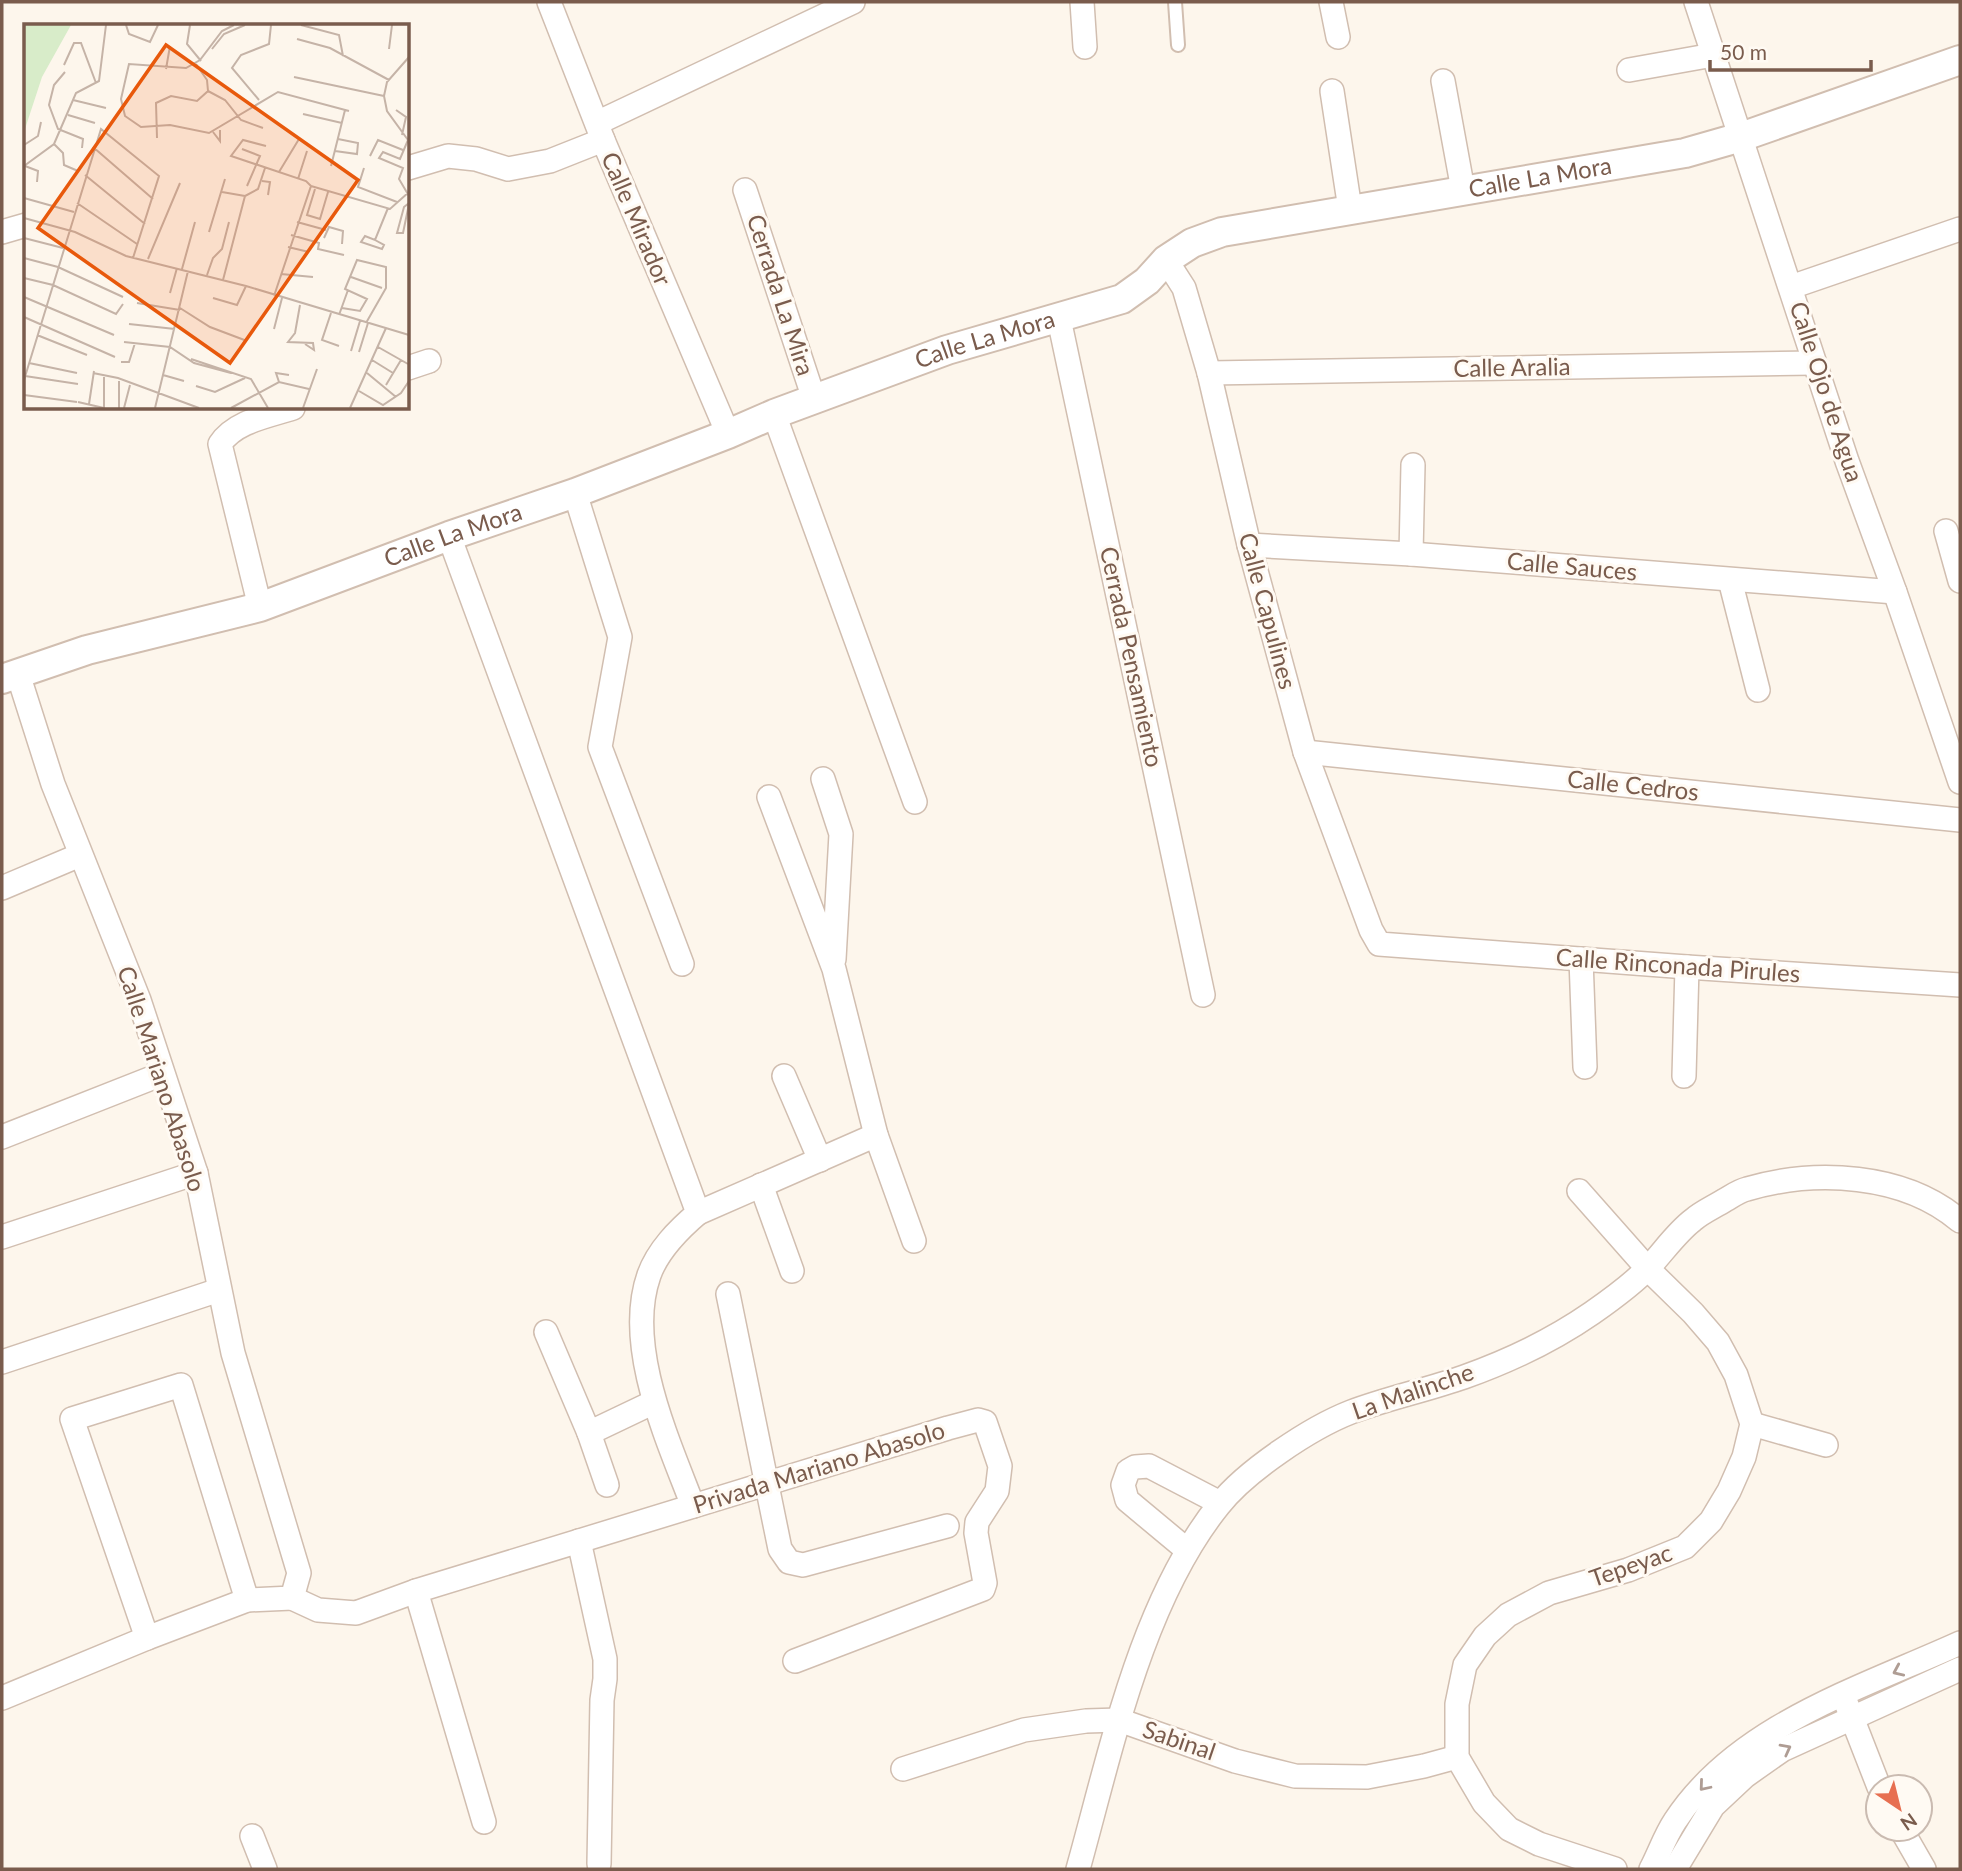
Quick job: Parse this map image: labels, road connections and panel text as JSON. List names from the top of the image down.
{
  "streets": {
    "street": [
      "Calle La Mora",
      "Calle Mirador",
      "Cerrada La Mira",
      "Calle Aralia",
      "Calle Ojo de Agua",
      "Calle Sauces",
      "Calle Capulines",
      "Cerrada Pensamiento",
      "Calle Cedros",
      "Calle Rinconada Pirules",
      "Calle Mariano Abasolo",
      "La Malinche",
      "Privada Mariano Abasolo",
      "Tepeyac",
      "Sabinal"
    ]
  },
  "crossings": [
    ["Calle La Mora", "Calle Mirador"],
    ["Calle La Mora", "Cerrada La Mira"],
    ["Calle La Mora", "Calle Ojo de Agua"],
    ["Calle La Mora", "Calle Capulines"],
    ["Calle La Mora", "Cerrada Pensamiento"],
    ["Calle La Mora", "Calle Mariano Abasolo"],
    ["Calle Aralia", "Calle Ojo de Agua"],
    ["Calle Aralia", "Calle Capulines"],
    ["Calle Ojo de Agua", "Calle Sauces"],
    ["Calle Sauces", "Calle Capulines"],
    ["Calle Capulines", "Calle Cedros"],
    ["Calle Capulines", "Calle Rinconada Pirules"],
    ["Calle Mariano Abasolo", "Privada Mariano Abasolo"],
    ["La Malinche", "Sabinal"],
    ["Tepeyac", "Sabinal"]
  ],
  "scale_bar": "50 m",
  "north": "bottom right"
}
